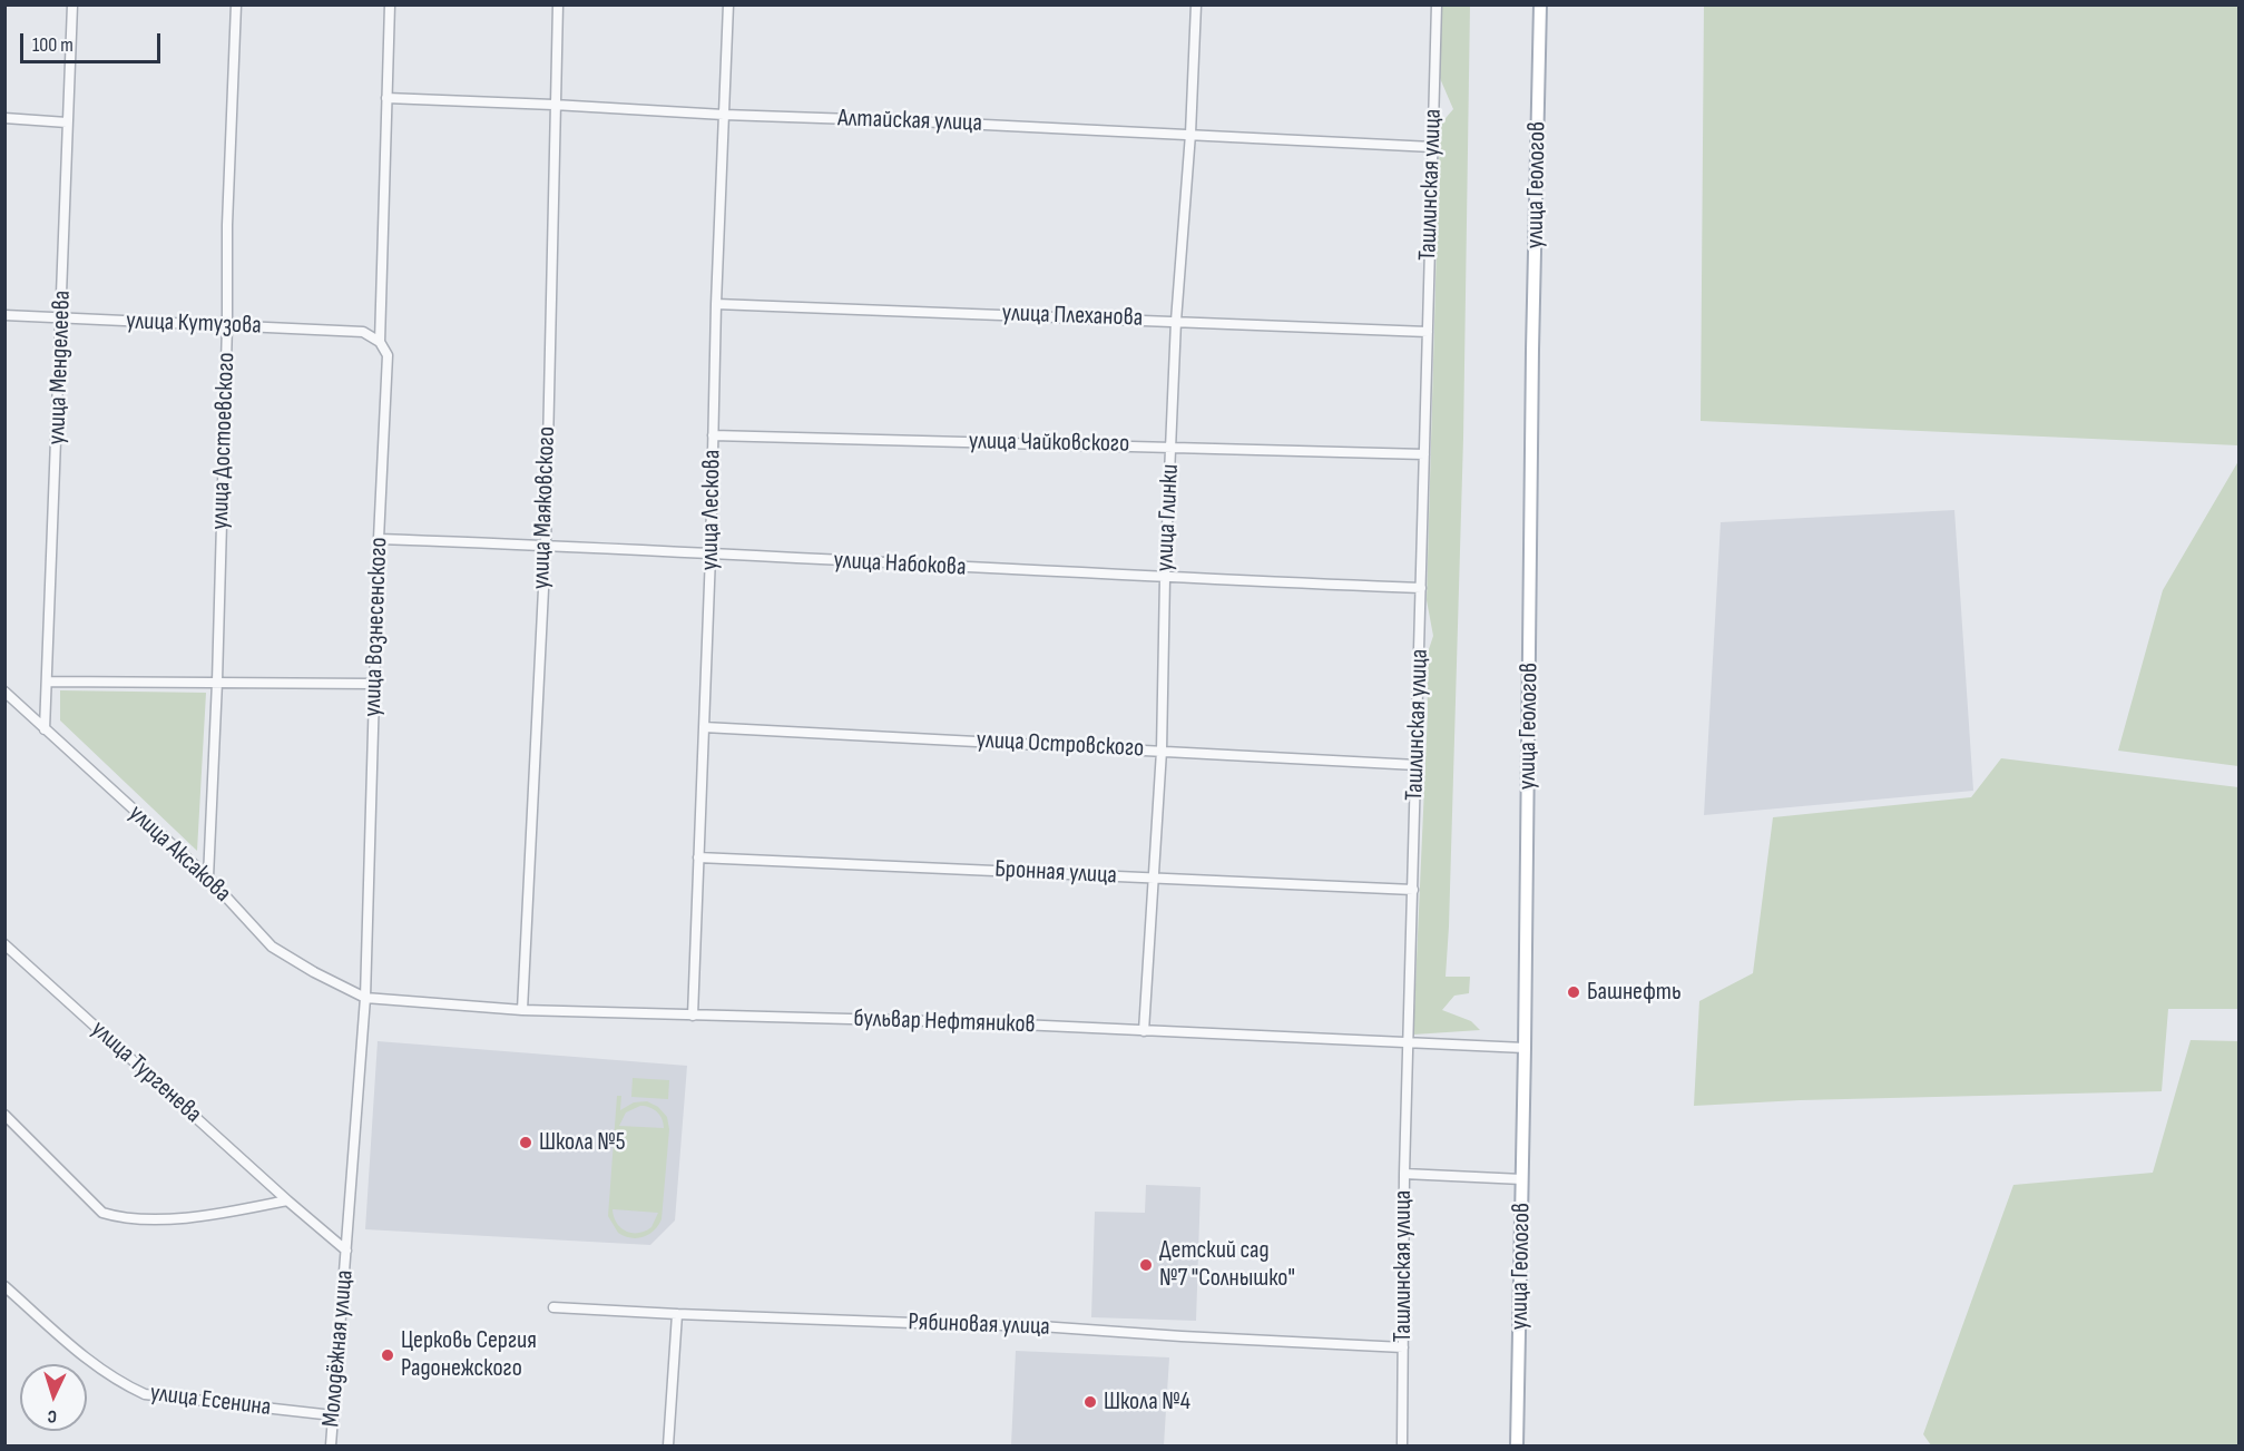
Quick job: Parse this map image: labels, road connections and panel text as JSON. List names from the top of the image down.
{
  "streets": {
    "main road": ["улица Геологов"],
    "street": [
      "Алтайская улица",
      "Ташлинская улица",
      "улица Плеханова",
      "улица Кутузова",
      "улица Менделеева",
      "улица Достоевского",
      "улица Чайковского",
      "улица Маяковского",
      "улица Лескова",
      "улица Глинки",
      "улица Набокова",
      "улица Вознесенского",
      "улица Островского",
      "улица Аксакова",
      "Бронная улица",
      "бульвар Нефтяников",
      "улица Тургенева",
      "Рябиновая улица",
      "Молодёжная улица",
      "улица Есенина"
    ]
  },
  "crossings": [
    ["Алтайская улица", "Ташлинская улица"],
    ["Алтайская улица", "улица Маяковского"],
    ["Алтайская улица", "улица Лескова"],
    ["Алтайская улица", "улица Глинки"],
    ["Алтайская улица", "улица Вознесенского"],
    ["Ташлинская улица", "улица Плеханова"],
    ["Ташлинская улица", "улица Чайковского"],
    ["Ташлинская улица", "улица Набокова"],
    ["Ташлинская улица", "улица Островского"],
    ["Ташлинская улица", "Бронная улица"],
    ["Ташлинская улица", "бульвар Нефтяников"],
    ["Ташлинская улица", "Рябиновая улица"],
    ["улица Геологов", "бульвар Нефтяников"],
    ["улица Плеханова", "улица Лескова"],
    ["улица Плеханова", "улица Глинки"],
    ["улица Кутузова", "улица Менделеева"],
    ["улица Кутузова", "улица Достоевского"],
    ["улица Кутузова", "улица Вознесенского"],
    ["улица Менделеева", "улица Аксакова"],
    ["улица Достоевского", "улица Аксакова"],
    ["улица Чайковского", "улица Лескова"],
    ["улица Чайковского", "улица Глинки"],
    ["улица Маяковского", "улица Набокова"],
    ["улица Маяковского", "бульвар Нефтяников"],
    ["улица Лескова", "улица Набокова"],
    ["улица Лескова", "улица Островского"],
    ["улица Лескова", "Бронная улица"],
    ["улица Лескова", "бульвар Нефтяников"],
    ["улица Глинки", "улица Набокова"],
    ["улица Глинки", "улица Островского"],
    ["улица Глинки", "Бронная улица"],
    ["улица Глинки", "бульвар Нефтяников"],
    ["улица Набокова", "улица Вознесенского"],
    ["улица Вознесенского", "улица Аксакова"],
    ["улица Вознесенского", "бульвар Нефтяников"],
    ["улица Вознесенского", "улица Тургенева"],
    ["улица Вознесенского", "Молодёжная улица"],
    ["улица Аксакова", "бульвар Нефтяников"],
    ["улица Тургенева", "Молодёжная улица"],
    ["Молодёжная улица", "улица Есенина"]
  ],
  "places": [
    "Башнефть",
    "Школа №5",
    "Детский сад №7 \"Солнышко\"",
    "Церковь Сергия Радонежского",
    "Школа №4"
  ],
  "scale_bar": "100 m",
  "north": "bottom"
}
